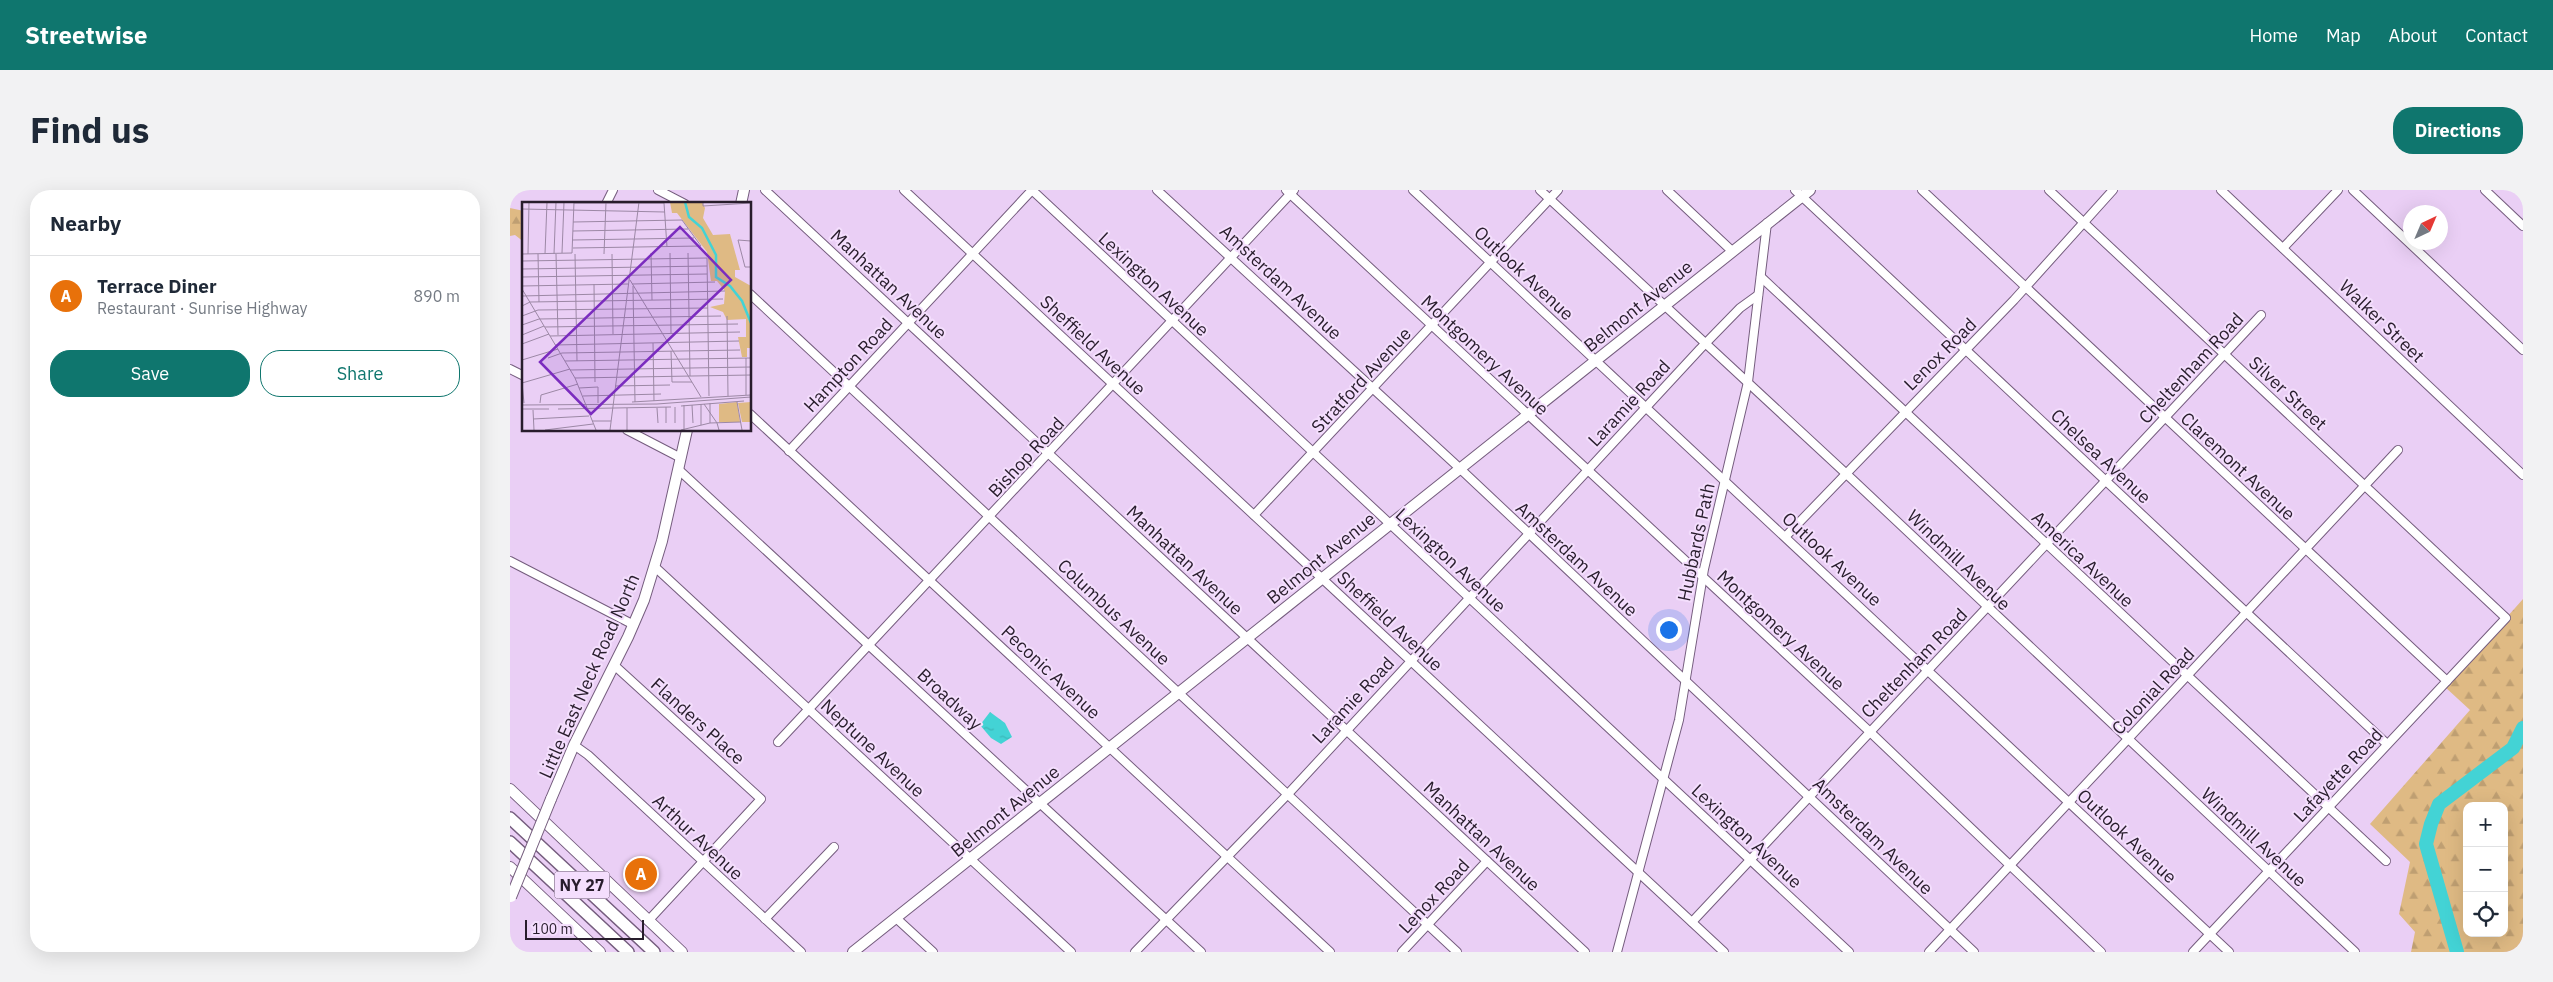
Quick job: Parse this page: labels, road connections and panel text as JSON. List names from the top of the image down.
{
  "streets": {
    "highway": ["NY 27"],
    "main road": ["Belmont Avenue", "Little East Neck Road North"],
    "street": [
      "Outlook Avenue",
      "Amsterdam Avenue",
      "Manhattan Avenue",
      "Lexington Avenue",
      "Walker Street",
      "Sheffield Avenue",
      "Lenox Road",
      "Montgomery Avenue",
      "Hampton Road",
      "Cheltenham Road",
      "Stratford Avenue",
      "Silver Street",
      "Laramie Road",
      "Chelsea Avenue",
      "Bishop Road",
      "Claremont Avenue",
      "Hubbards Path",
      "America Avenue",
      "Windmill Avenue",
      "Columbus Avenue",
      "Peconic Avenue",
      "Colonial Road",
      "Broadway",
      "Flanders Place",
      "Neptune Avenue",
      "Lafayette Road",
      "Arthur Avenue"
    ]
  },
  "crossings": [
    ["Outlook Avenue", "Belmont Avenue"],
    ["Outlook Avenue", "Lenox Road"],
    ["Outlook Avenue", "Cheltenham Road"],
    ["Outlook Avenue", "Stratford Avenue"],
    ["Outlook Avenue", "Laramie Road"],
    ["Outlook Avenue", "Hubbards Path"],
    ["Outlook Avenue", "Colonial Road"],
    ["Outlook Avenue", "Lafayette Road"],
    ["Amsterdam Avenue", "Belmont Avenue"],
    ["Amsterdam Avenue", "Cheltenham Road"],
    ["Amsterdam Avenue", "Stratford Avenue"],
    ["Amsterdam Avenue", "Laramie Road"],
    ["Amsterdam Avenue", "Bishop Road"],
    ["Amsterdam Avenue", "Hubbards Path"],
    ["Amsterdam Avenue", "Colonial Road"],
    ["Manhattan Avenue", "Belmont Avenue"],
    ["Manhattan Avenue", "Lenox Road"],
    ["Manhattan Avenue", "Hampton Road"],
    ["Manhattan Avenue", "Laramie Road"],
    ["Manhattan Avenue", "Bishop Road"],
    ["Lexington Avenue", "Belmont Avenue"],
    ["Lexington Avenue", "Hampton Road"],
    ["Lexington Avenue", "Cheltenham Road"],
    ["Lexington Avenue", "Stratford Avenue"],
    ["Lexington Avenue", "Laramie Road"],
    ["Lexington Avenue", "Bishop Road"],
    ["Lexington Avenue", "Hubbards Path"],
    ["Belmont Avenue", "Sheffield Avenue"],
    ["Belmont Avenue", "Montgomery Avenue"],
    ["Belmont Avenue", "Chelsea Avenue"],
    ["Belmont Avenue", "Hubbards Path"],
    ["Belmont Avenue", "Windmill Avenue"],
    ["Belmont Avenue", "Columbus Avenue"],
    ["Belmont Avenue", "Peconic Avenue"],
    ["Belmont Avenue", "Broadway"],
    ["Belmont Avenue", "Neptune Avenue"],
    ["Sheffield Avenue", "Hampton Road"],
    ["Sheffield Avenue", "Cheltenham Road"],
    ["Sheffield Avenue", "Stratford Avenue"],
    ["Sheffield Avenue", "Laramie Road"],
    ["Sheffield Avenue", "Bishop Road"],
    ["Sheffield Avenue", "Hubbards Path"],
    ["Lenox Road", "Silver Street"],
    ["Lenox Road", "Chelsea Avenue"],
    ["Lenox Road", "Claremont Avenue"],
    ["Lenox Road", "America Avenue"],
    ["Lenox Road", "Windmill Avenue"],
    ["Lenox Road", "Columbus Avenue"],
    ["Montgomery Avenue", "Cheltenham Road"],
    ["Montgomery Avenue", "Stratford Avenue"],
    ["Montgomery Avenue", "Laramie Road"],
    ["Montgomery Avenue", "Bishop Road"],
    ["Montgomery Avenue", "Hubbards Path"],
    ["Montgomery Avenue", "Colonial Road"],
    ["Hampton Road", "Columbus Avenue"],
    ["Hampton Road", "Peconic Avenue"],
    ["Cheltenham Road", "Silver Street"],
    ["Cheltenham Road", "Chelsea Avenue"],
    ["Cheltenham Road", "Claremont Avenue"],
    ["Cheltenham Road", "America Avenue"],
    ["Cheltenham Road", "Windmill Avenue"],
    ["Stratford Avenue", "Windmill Avenue"],
    ["Silver Street", "Colonial Road"],
    ["Silver Street", "Lafayette Road"],
    ["Laramie Road", "Hubbards Path"],
    ["Laramie Road", "Windmill Avenue"],
    ["Laramie Road", "Columbus Avenue"],
    ["Laramie Road", "Peconic Avenue"],
    ["Laramie Road", "Broadway"],
    ["Chelsea Avenue", "Colonial Road"],
    ["Chelsea Avenue", "Lafayette Road"],
    ["Bishop Road", "Columbus Avenue"],
    ["Bishop Road", "Peconic Avenue"],
    ["Bishop Road", "Broadway"],
    ["Bishop Road", "Neptune Avenue"],
    ["Claremont Avenue", "Colonial Road"],
    ["Claremont Avenue", "Lafayette Road"],
    ["Hubbards Path", "America Avenue"],
    ["Hubbards Path", "Windmill Avenue"],
    ["America Avenue", "Colonial Road"],
    ["America Avenue", "Lafayette Road"],
    ["Windmill Avenue", "Colonial Road"],
    ["Windmill Avenue", "Lafayette Road"],
    ["Little East Neck Road North", "Broadway"],
    ["Little East Neck Road North", "Flanders Place"],
    ["Little East Neck Road North", "Neptune Avenue"],
    ["Little East Neck Road North", "Arthur Avenue"],
    ["Flanders Place", "Arthur Avenue"]
  ],
  "scale_bar": "100 m",
  "north": "top right",
  "page": {
    "header": "Streetwise",
    "nav": [
      "Home",
      "Map",
      "About",
      "Contact"
    ],
    "title": "Find us",
    "buttons": [
      "Directions",
      ["Save", "Share"]
    ],
    "heading": "Nearby",
    "list": [
      {
        "mark": "A",
        "name": "Terrace Diner",
        "note": "Restaurant · Sunrise Highway",
        "value": "890 m"
      }
    ],
    "map_buttons": ["+", "−"],
    "pins": "A",
    "scale": "100 m"
  }
}
